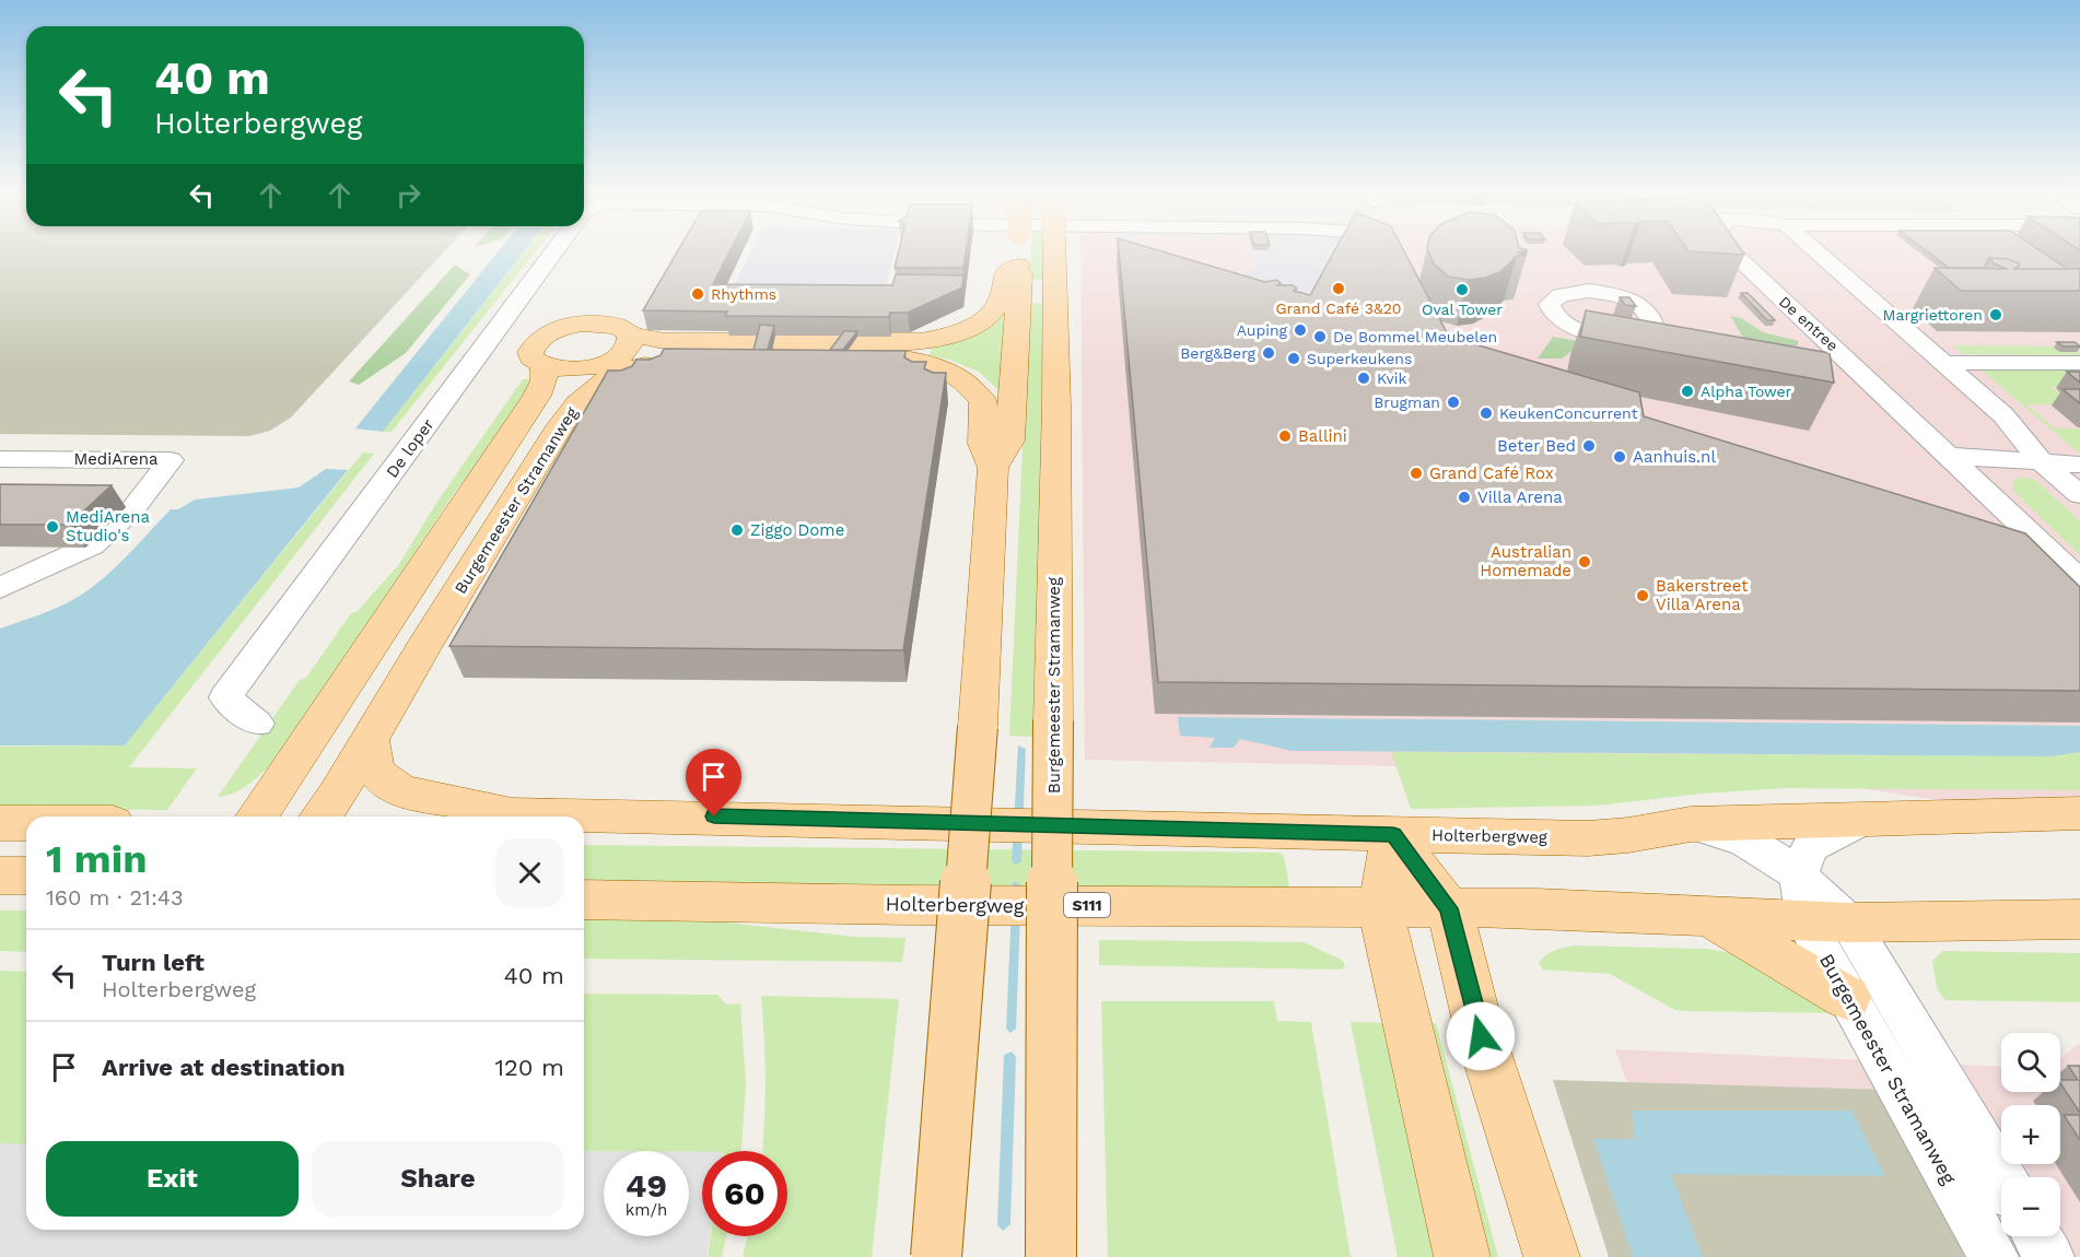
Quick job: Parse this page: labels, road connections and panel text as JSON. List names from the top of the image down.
{
  "streets": {
    "main road": ["Burgemeester Stramanweg", "Holterbergweg", "S111"],
    "street": ["De entree", "De loper", "MediArena"]
  },
  "crossings": [
    ["Burgemeester Stramanweg", "Holterbergweg"]
  ],
  "places": [
    "Grand Café 3&20",
    "Oval Tower",
    "Rhythms",
    "Margriettoren",
    "Auping",
    "De Bommel Meubelen",
    "Berg&Berg",
    "Superkeukens",
    "Kvik",
    "Alpha Tower",
    "Brugman",
    "KeukenConcurrent",
    "Ballini",
    "Beter Bed",
    "Aanhuis.nl",
    "Grand Café Rox",
    "Villa Arena",
    "MediArena Studio's",
    "Ziggo Dome",
    "Australian Homemade",
    "Bakerstreet Villa Arena"
  ],
  "page": {
    "turn": ["40 m", "Holterbergweg"],
    "heading": ["1 min", "160 m · 21:43"],
    "list": [
      {
        "name": "Turn left",
        "note": "Holterbergweg",
        "value": "40 m"
      },
      {
        "name": "Arrive at destination",
        "value": "120 m"
      }
    ],
    "map_buttons": ["+", "−"],
    "buttons": ["Exit", "Share"],
    "speed": "49 km/h",
    "limit": "60"
  }
}
